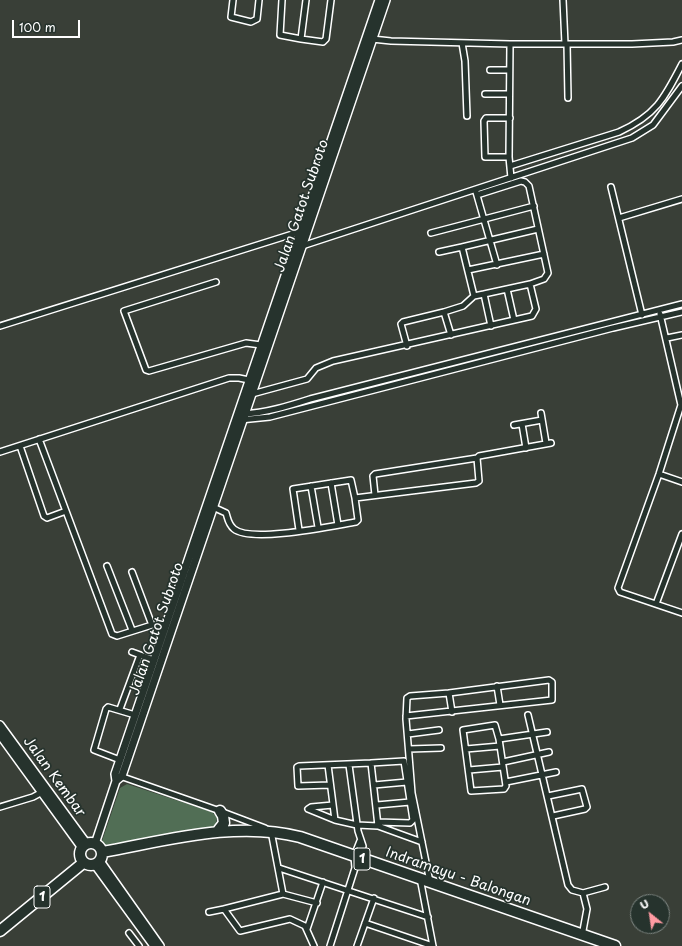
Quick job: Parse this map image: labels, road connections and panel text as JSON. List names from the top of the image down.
{
  "streets": {
    "highway": ["1", "Indramayu - Balongan"],
    "street": ["Jalan Gatot Subroto", "Jalan Kembar"]
  },
  "crossings": [
    ["Jalan Gatot Subroto", "Jalan Kembar"],
    ["1", "Indramayu - Balongan"]
  ],
  "scale_bar": "100 m",
  "north": "top left"
}
